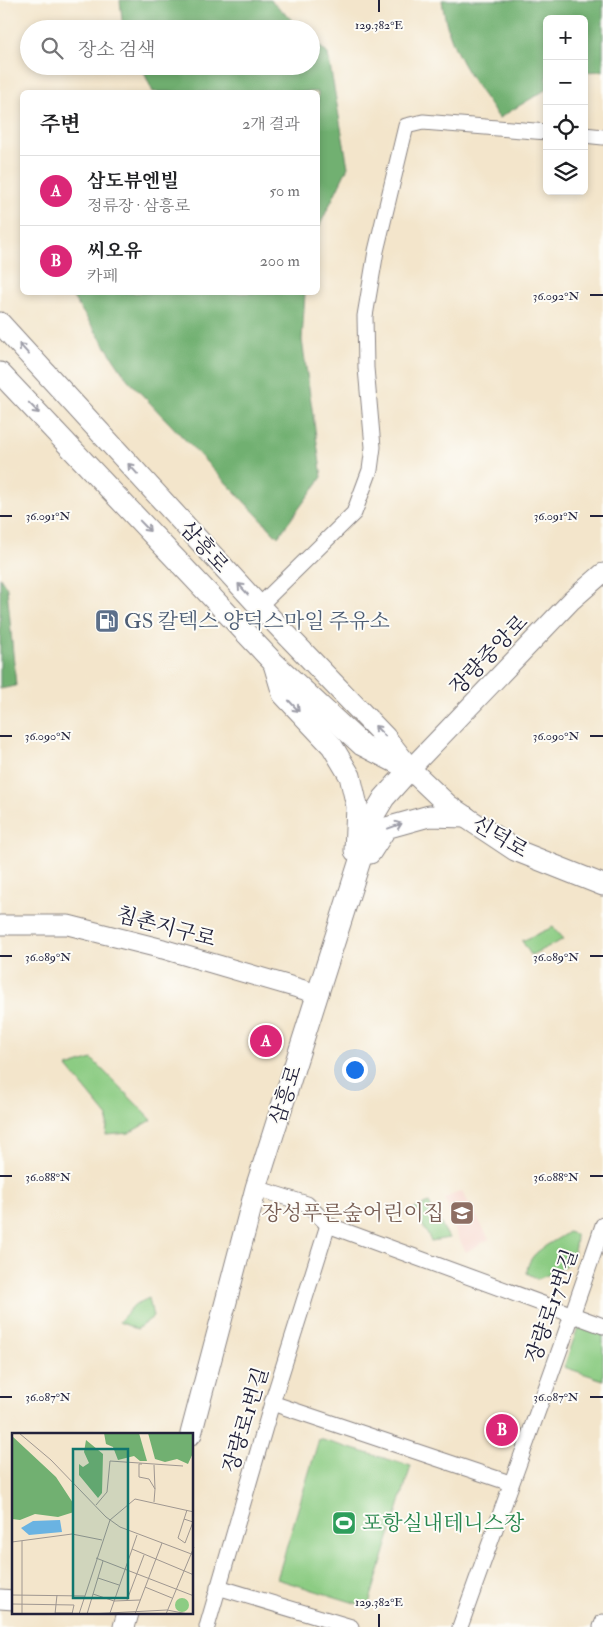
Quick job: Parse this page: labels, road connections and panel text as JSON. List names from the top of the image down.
{
  "streets": {
    "main road": ["삼흥로", "신덕로"],
    "street": [
      "장량중앙로",
      "침촌지구로",
      "장량로17번길",
      "장량로1번길"
    ]
  },
  "crossings": [
    ["삼흥로", "장량중앙로"],
    ["삼흥로", "신덕로"],
    ["삼흥로", "침촌지구로"],
    ["장량중앙로", "신덕로"]
  ],
  "places": {
    "fuel station": ["GS 칼텍스 양덕스마일 주유소"],
    "school or university": ["장성푸른숲어린이집"],
    "sports": ["포항실내테니스장"]
  },
  "page": {
    "map_buttons": ["+", "−"],
    "search": "장소 검색",
    "heading": ["주변", "2개 결과"],
    "list": [
      {
        "mark": "A",
        "name": "삼도뷰엔빌",
        "note": "정류장 · 삼흥로",
        "value": "50 m"
      },
      {
        "mark": "B",
        "name": "씨오유",
        "note": "카페",
        "value": "200 m"
      }
    ],
    "pins": ["A", "B"]
  },
  "coordinates": [
    "129.382°E",
    "36.092°N",
    "36.091°N",
    "36.090°N",
    "36.089°N",
    "36.088°N",
    "36.087°N"
  ]
}
